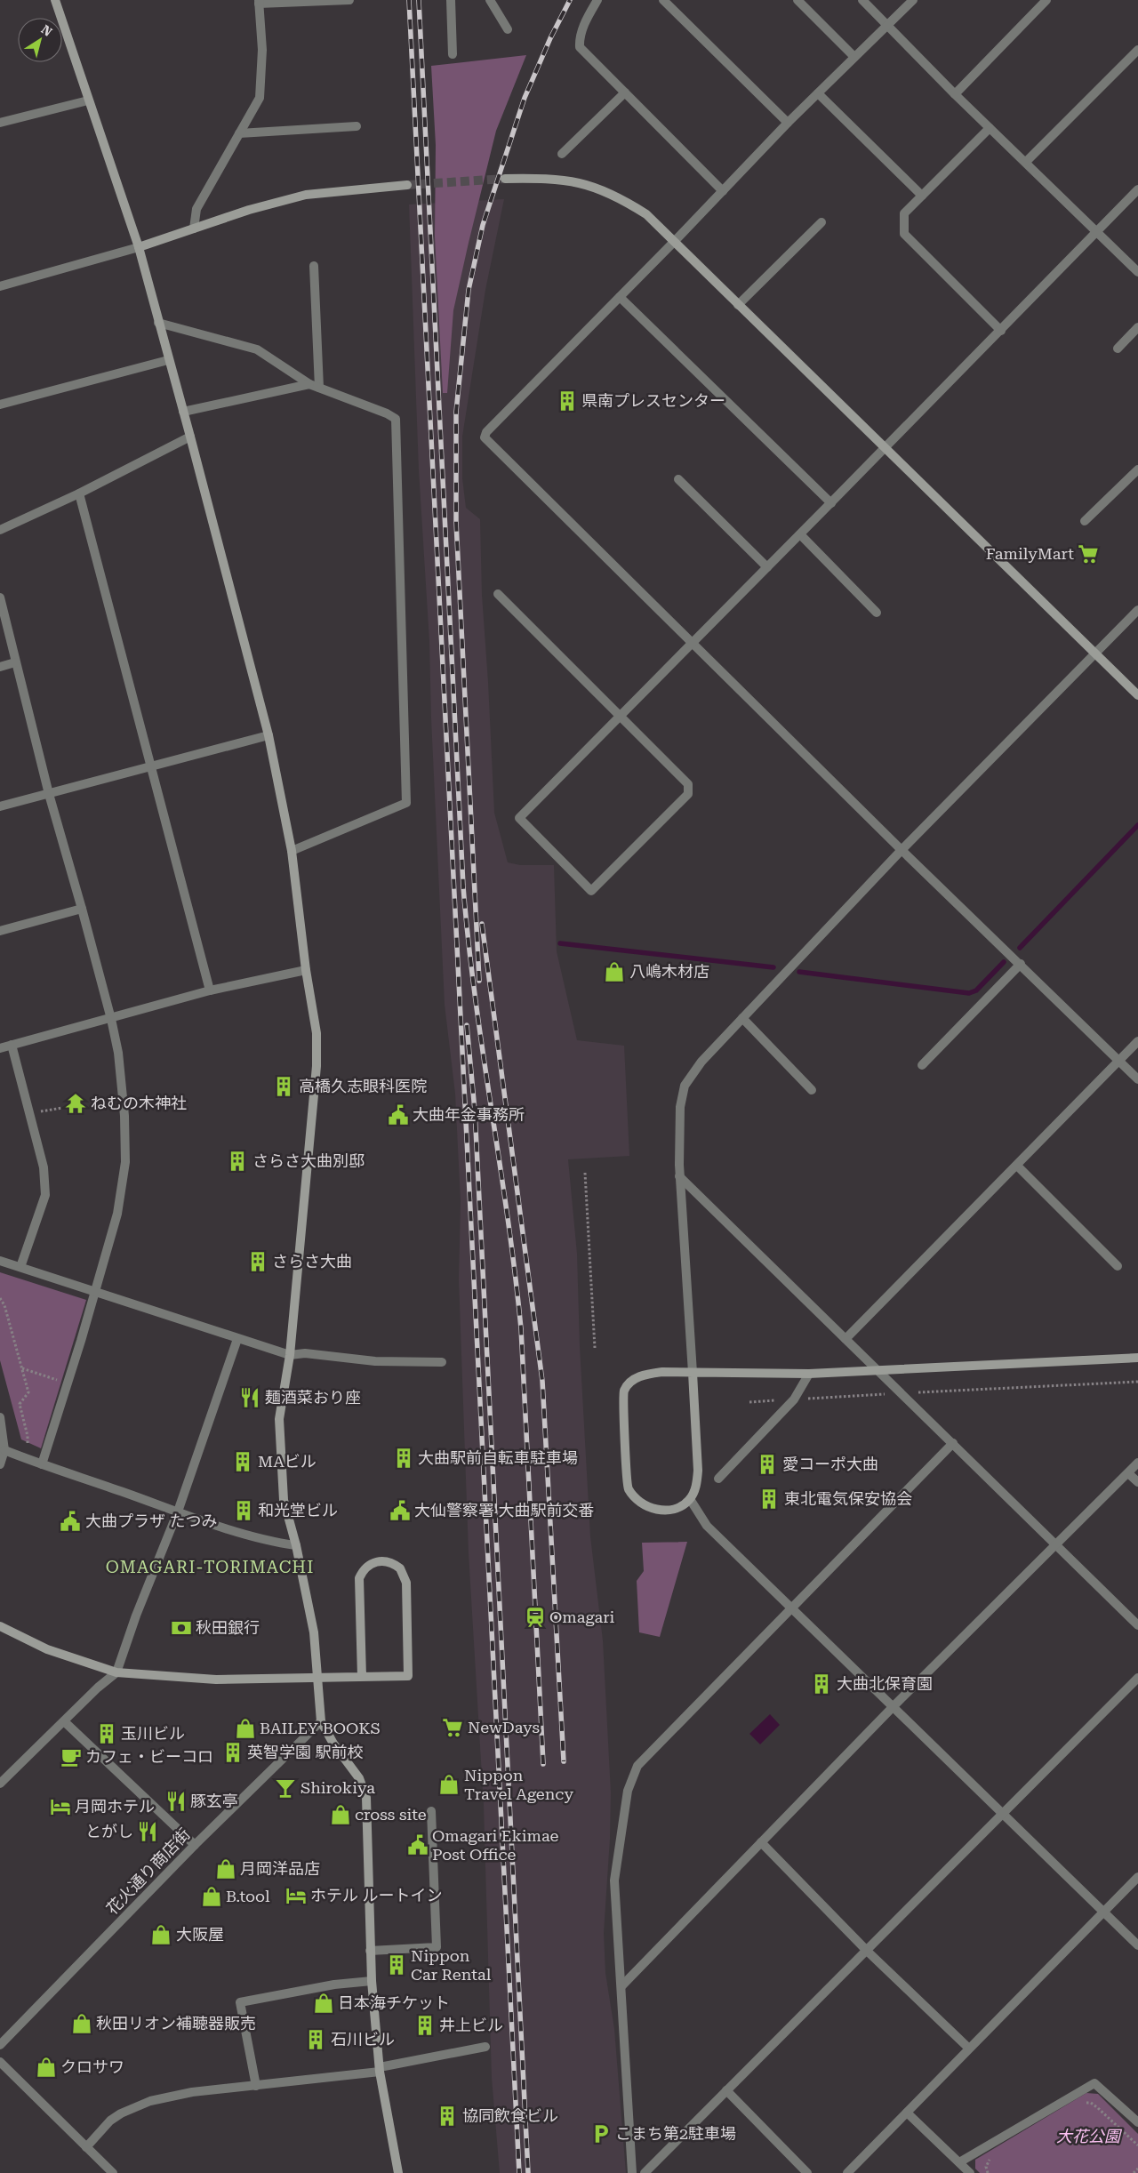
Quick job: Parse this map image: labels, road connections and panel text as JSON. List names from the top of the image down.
{
  "streets": {
    "street": ["花火通り商店街"]
  },
  "districts": ["OMAGARI-TORIMACHI"],
  "parks": ["大花公園"],
  "places": {
    "building": [
      "県南プレスセンター",
      "高橋久志眼科医院",
      "さらさ大曲別邸",
      "さらさ大曲",
      "大曲駅前自転車駐車場",
      "MAビル",
      "愛コーポ大曲",
      "東北電気保安協会",
      "和光堂ビル",
      "大曲北保育園",
      "玉川ビル",
      "英智学園 駅前校",
      "Nippon Car Rental",
      "井上ビル",
      "石川ビル",
      "協同飲食ビル"
    ],
    "supermarket": ["FamilyMart", "NewDays"],
    "shop": [
      "八嶋木材店",
      "BAILEY BOOKS",
      "Nippon Travel Agency",
      "cross site",
      "月岡洋品店",
      "B.tool",
      "大阪屋",
      "日本海チケット",
      "秋田リオン補聴器販売",
      "クロサワ"
    ],
    "temple": ["ねむの木神社"],
    "public building": [
      "大曲年金事務所",
      "大仙警察署 大曲駅前交番",
      "大曲プラザ たつみ",
      "Omagari Ekimae Post Office"
    ],
    "restaurant": ["麺酒菜おり座", "豚玄亭", "とがし"],
    "station": ["Omagari"],
    "bank": ["秋田銀行"],
    "cafe": ["カフェ・ビーコロ"],
    "bar": ["Shirokiya"],
    "hotel": ["月岡ホテル", "ホテル ルートイン"],
    "parking": ["こまち第2駐車場"]
  },
  "north": "top right"
}
